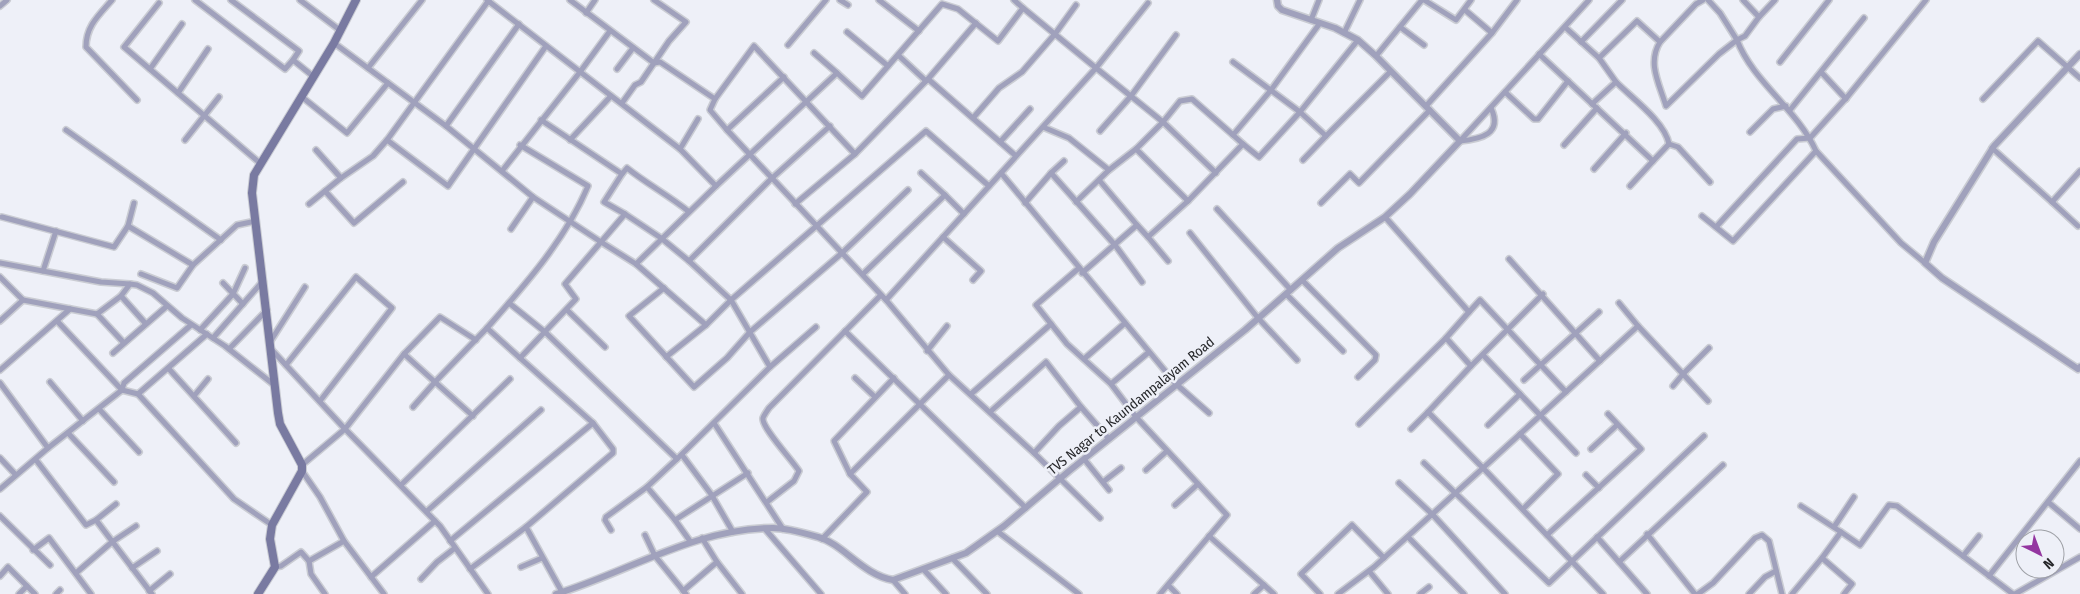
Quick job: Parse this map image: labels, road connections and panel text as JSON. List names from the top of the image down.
{
  "streets": {
    "street": ["TVS Nagar to Kaundampalayam Road"]
  },
  "north": "bottom right"
}
